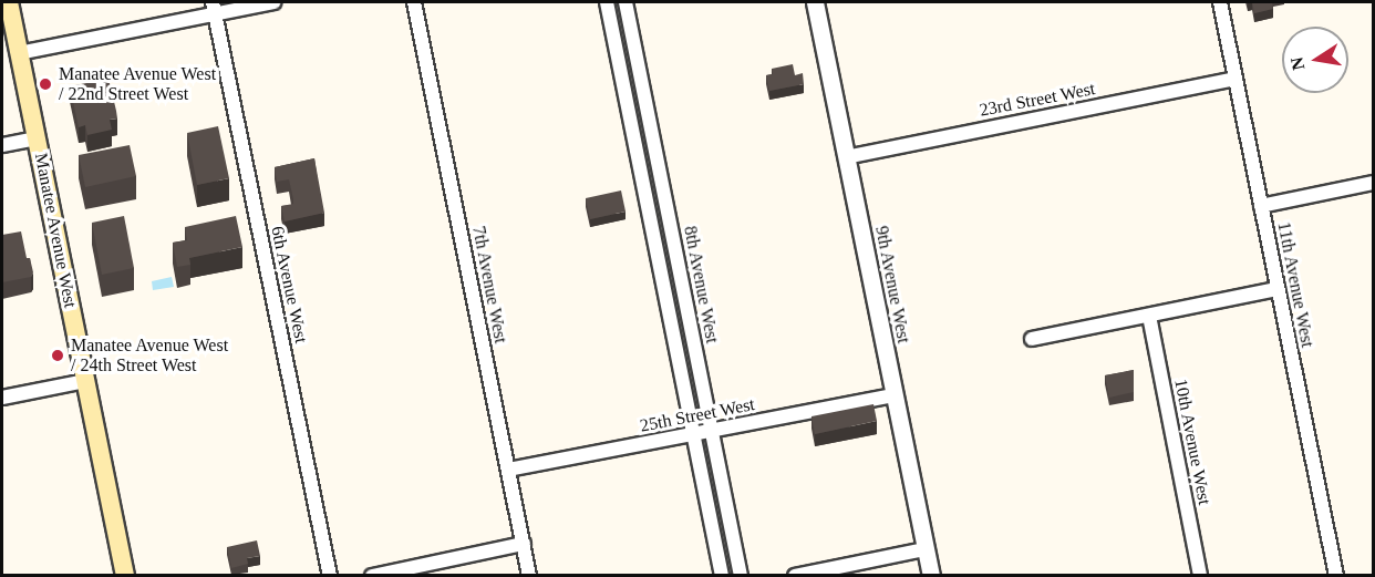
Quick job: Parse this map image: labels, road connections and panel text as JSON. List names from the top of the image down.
{
  "streets": {
    "main road": ["Manatee Avenue West"],
    "street": [
      "23rd Street West",
      "6th Avenue West",
      "7th Avenue West",
      "8th Avenue West",
      "9th Avenue West",
      "11th Avenue West",
      "25th Street West",
      "10th Avenue West"
    ]
  },
  "crossings": [
    ["23rd Street West", "9th Avenue West"],
    ["23rd Street West", "11th Avenue West"],
    ["7th Avenue West", "25th Street West"],
    ["8th Avenue West", "25th Street West"],
    ["9th Avenue West", "25th Street West"]
  ],
  "places": ["Manatee Avenue West / 22nd Street West", "Manatee Avenue West / 24th Street West"],
  "north": "left"
}
